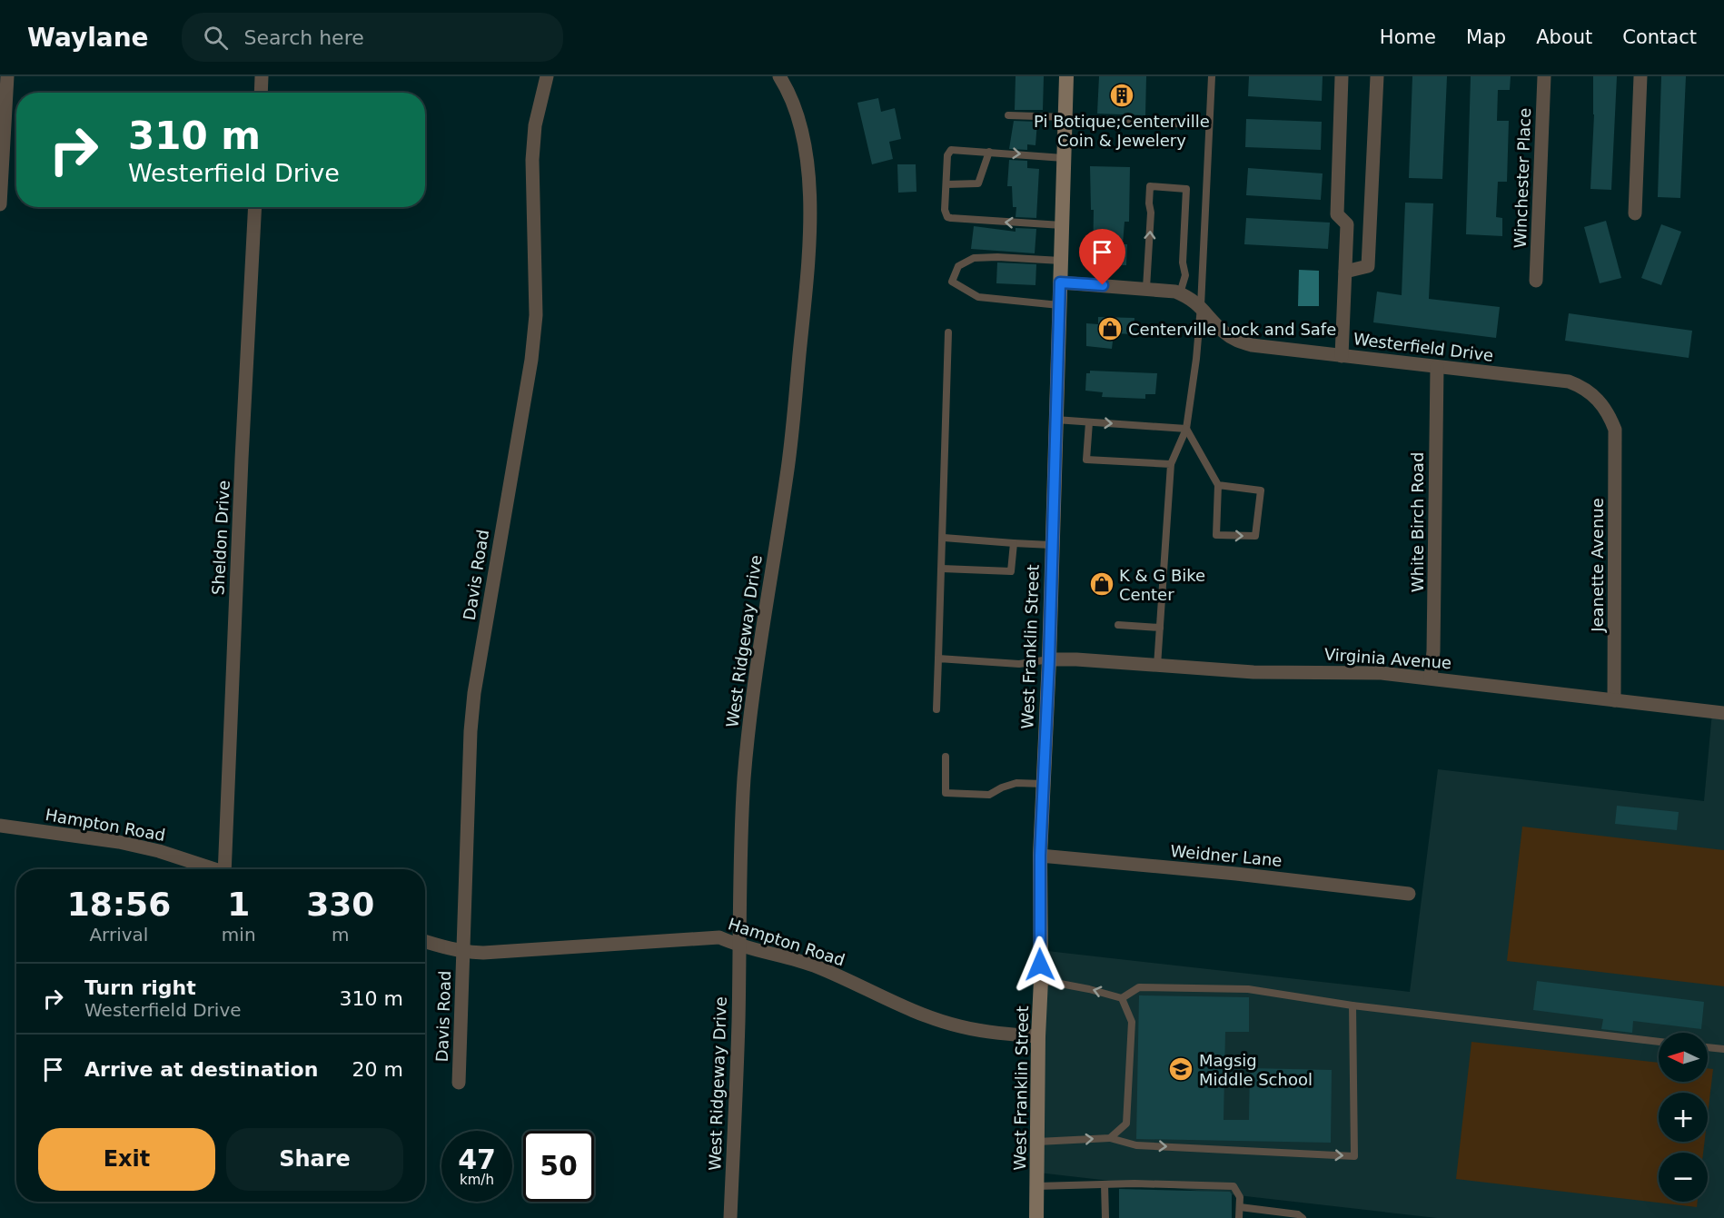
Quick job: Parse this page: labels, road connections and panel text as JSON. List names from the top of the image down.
{
  "streets": {
    "main road": ["West Franklin Street"],
    "street": [
      "Winchester Place",
      "Westerfield Drive",
      "White Birch Road",
      "Sheldon Drive",
      "Jeanette Avenue",
      "Davis Road",
      "West Ridgeway Drive",
      "Virginia Avenue",
      "Hampton Road",
      "Weidner Lane"
    ]
  },
  "crossings": [
    ["Westerfield Drive", "White Birch Road"],
    ["Westerfield Drive", "Jeanette Avenue"],
    ["Westerfield Drive", "West Franklin Street"],
    ["White Birch Road", "Virginia Avenue"],
    ["Jeanette Avenue", "Virginia Avenue"],
    ["Davis Road", "Hampton Road"],
    ["West Ridgeway Drive", "Hampton Road"],
    ["West Franklin Street", "Virginia Avenue"],
    ["West Franklin Street", "Hampton Road"],
    ["West Franklin Street", "Weidner Lane"]
  ],
  "places": {
    "building": ["Pi Botique;Centerville Coin & Jewelery"],
    "shop": ["Centerville Lock and Safe", "K & G Bike Center"],
    "school or university": ["Magsig Middle School"]
  },
  "north": "left",
  "page": {
    "header": "Waylane",
    "search": "Search here",
    "nav": [
      "Home",
      "Map",
      "About",
      "Contact"
    ],
    "turn": ["310 m", "Westerfield Drive"],
    "eta": [
      "18:56",
      "Arrival",
      "1",
      "min",
      "330",
      "m"
    ],
    "list": [
      {
        "name": "Turn right",
        "note": "Westerfield Drive",
        "value": "310 m"
      },
      {
        "name": "Arrive at destination",
        "value": "20 m"
      }
    ],
    "map_buttons": ["+", "−"],
    "buttons": ["Exit", "Share"],
    "speed": "47 km/h",
    "limit": "50"
  }
}
